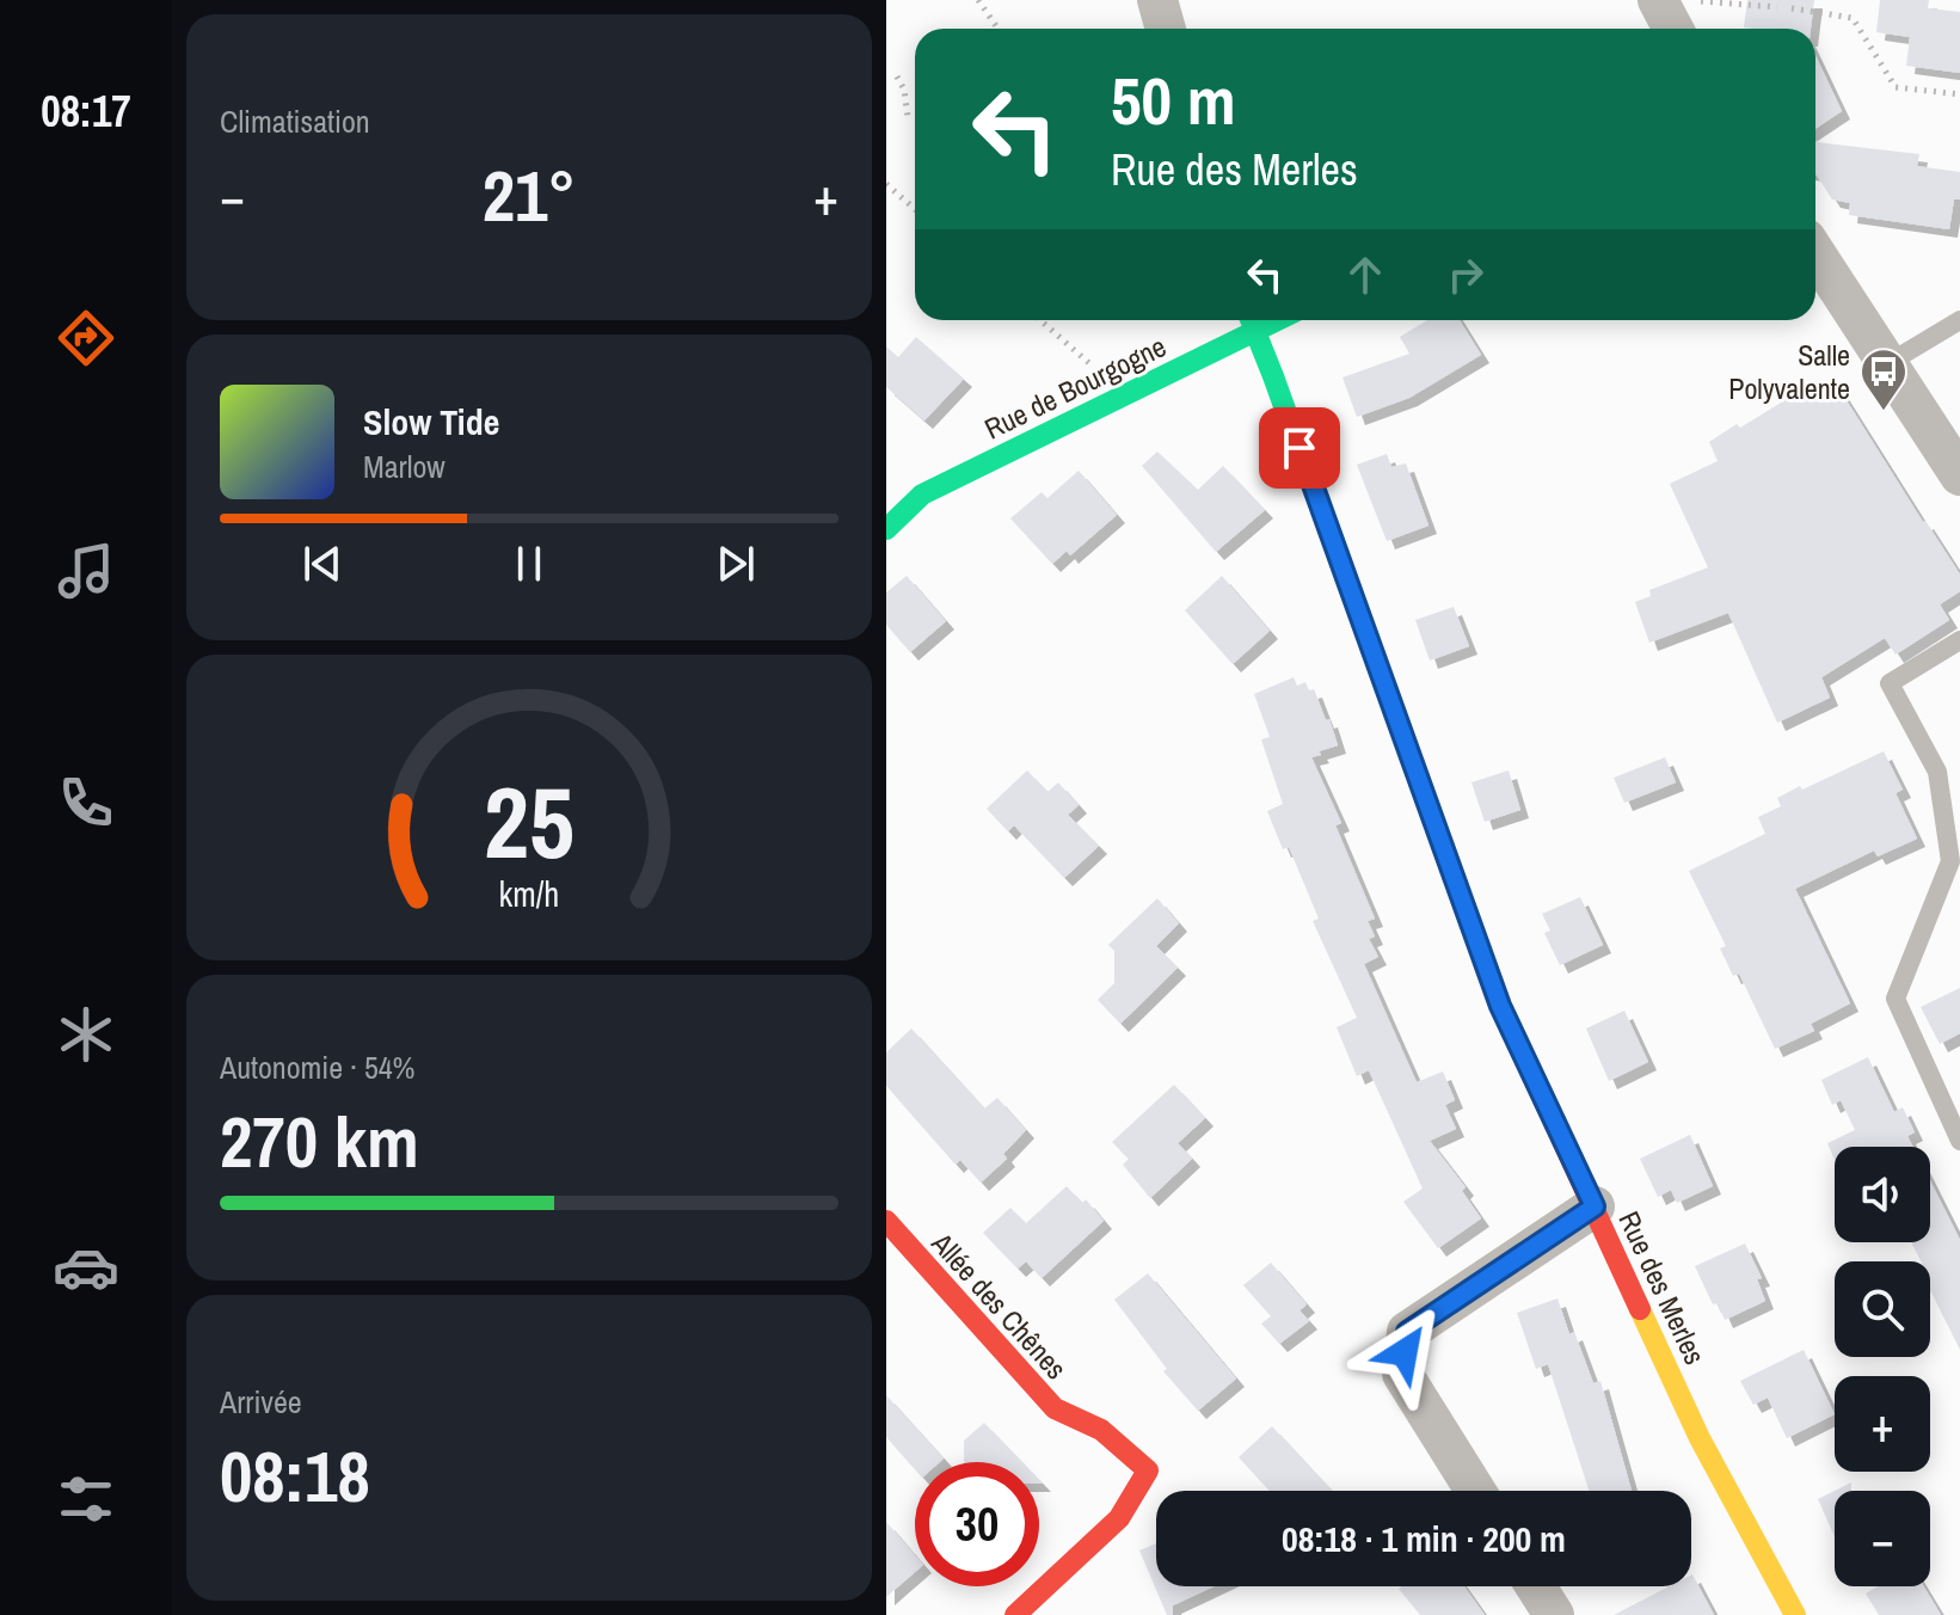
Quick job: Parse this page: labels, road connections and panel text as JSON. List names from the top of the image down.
{
  "streets": {
    "street": ["Rue de Bourgogne", "Rue des Merles", "Allée des Chênes"]
  },
  "crossings": [
    ["Rue de Bourgogne", "Rue des Merles"]
  ],
  "places": {
    "bus stop": ["Salle Polyvalente"]
  },
  "page": {
    "tabs": "08:17",
    "tile": [
      "Climatisation",
      ["Autonomie · 54%", "270 km"],
      ["Arrivée", "08:18"]
    ],
    "turn": ["50 m", "Rue des Merles"],
    "heat": ["−", "21°", "+"],
    "song": ["Slow Tide", "Marlow"],
    "map_buttons": ["+", "−"],
    "limit": "30",
    "trip": "08:18 · 1 min · 200 m",
    "gauge": ["25", "km/h"]
  }
}
